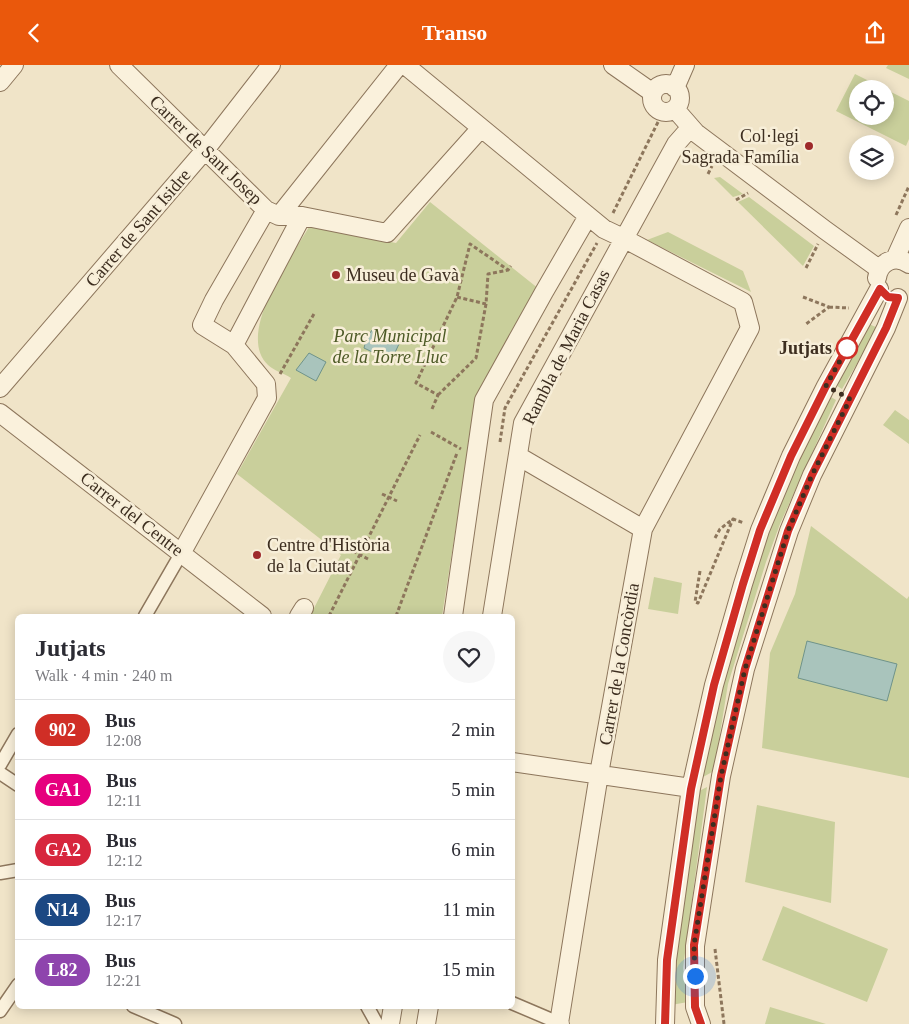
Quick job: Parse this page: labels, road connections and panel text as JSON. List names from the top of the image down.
{
  "streets": {
    "street": [
      "Carrer de Sant Josep",
      "Carrer de Sant Isidre",
      "Rambla de Maria Casas",
      "Carrer del Centre",
      "Carrer de la Concòrdia"
    ]
  },
  "crossings": [
    ["Carrer de Sant Josep", "Carrer de Sant Isidre"],
    ["Rambla de Maria Casas", "Carrer de la Concòrdia"]
  ],
  "parks": ["Parc Municipal de la Torre Lluc"],
  "places": [
    "Col·legi Sagrada Família",
    "Museu de Gavà",
    "Jutjats",
    "Centre d'Història de la Ciutat"
  ],
  "lines": ["bus line 902"],
  "page": {
    "header": "Transo",
    "heading": ["Jutjats", "Walk · 4 min · 240 m"],
    "list": [
      {
        "mark": "902",
        "name": "Bus",
        "note": "12:08",
        "value": "2 min"
      },
      {
        "mark": "GA1",
        "name": "Bus",
        "note": "12:11",
        "value": "5 min"
      },
      {
        "mark": "GA2",
        "name": "Bus",
        "note": "12:12",
        "value": "6 min"
      },
      {
        "mark": "N14",
        "name": "Bus",
        "note": "12:17",
        "value": "11 min"
      },
      {
        "mark": "L82",
        "name": "Bus",
        "note": "12:21",
        "value": "15 min"
      }
    ]
  }
}
